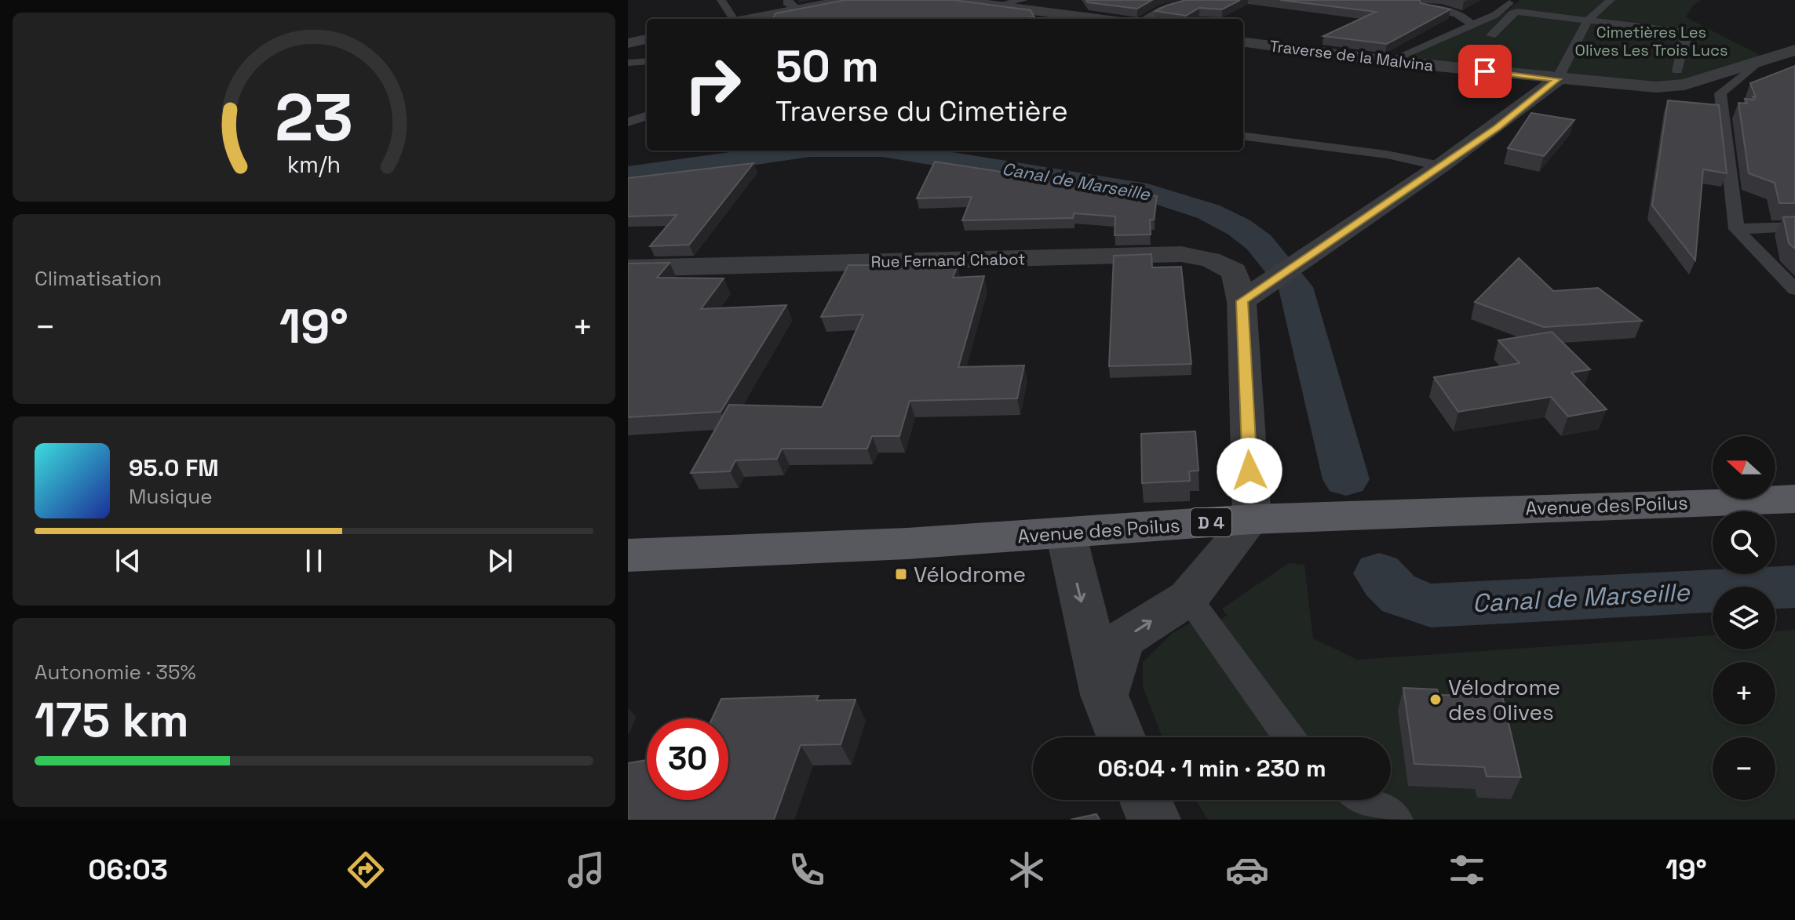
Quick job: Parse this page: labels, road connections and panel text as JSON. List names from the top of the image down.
{
  "streets": {
    "main road": ["Avenue des Poilus", "D 4"],
    "street": ["Traverse de la Malvina", "Rue Fernand Chabot"]
  },
  "water": ["Canal de Marseille"],
  "parks": ["Cimetières Les Olives Les Trois Lucs"],
  "places": {
    "transit": ["Vélodrome"],
    "other": ["Vélodrome des Olives"]
  },
  "north": "left",
  "page": {
    "turn": ["50 m", "Traverse du Cimetière"],
    "tile": [
      "Climatisation",
      ["Autonomie · 35%", "175 km"]
    ],
    "heat": ["−", "19°", "+"],
    "map_buttons": ["+", "−"],
    "song": ["95.0 FM", "Musique"],
    "limit": "30",
    "trip": "06:04 · 1 min · 230 m",
    "tabs": ["06:03", "19°"],
    "gauge": ["23", "km/h"]
  }
}
